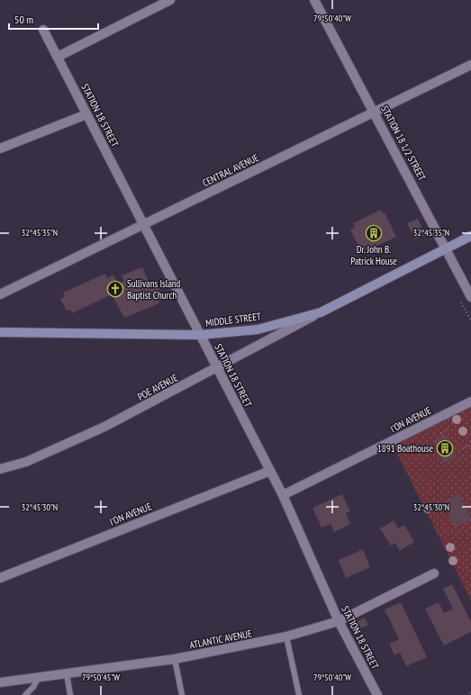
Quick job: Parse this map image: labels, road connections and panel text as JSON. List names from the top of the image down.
{
  "streets": {
    "street": [
      "STATION 18 STREET",
      "STATION 18 1/2 STREET",
      "CENTRAL AVENUE",
      "MIDDLE STREET",
      "POE AVENUE",
      "I'ON AVENUE",
      "ATLANTIC AVENUE"
    ]
  },
  "crossings": [
    ["STATION 18 STREET", "CENTRAL AVENUE"],
    ["STATION 18 STREET", "MIDDLE STREET"],
    ["STATION 18 STREET", "POE AVENUE"],
    ["STATION 18 STREET", "I'ON AVENUE"],
    ["STATION 18 STREET", "ATLANTIC AVENUE"],
    ["STATION 18 1/2 STREET", "CENTRAL AVENUE"],
    ["STATION 18 1/2 STREET", "MIDDLE STREET"],
    ["MIDDLE STREET", "POE AVENUE"]
  ],
  "places": {
    "building": ["Dr. John B. Patrick House", "1891 Boathouse"],
    "church": ["Sullivans Island Baptist Church"]
  },
  "scale_bar": "50 m",
  "coordinates": [
    "79°50'40\"W",
    "32°45'35\"N",
    "32°45'30\"N",
    "79°50'45\"W"
  ]
}
